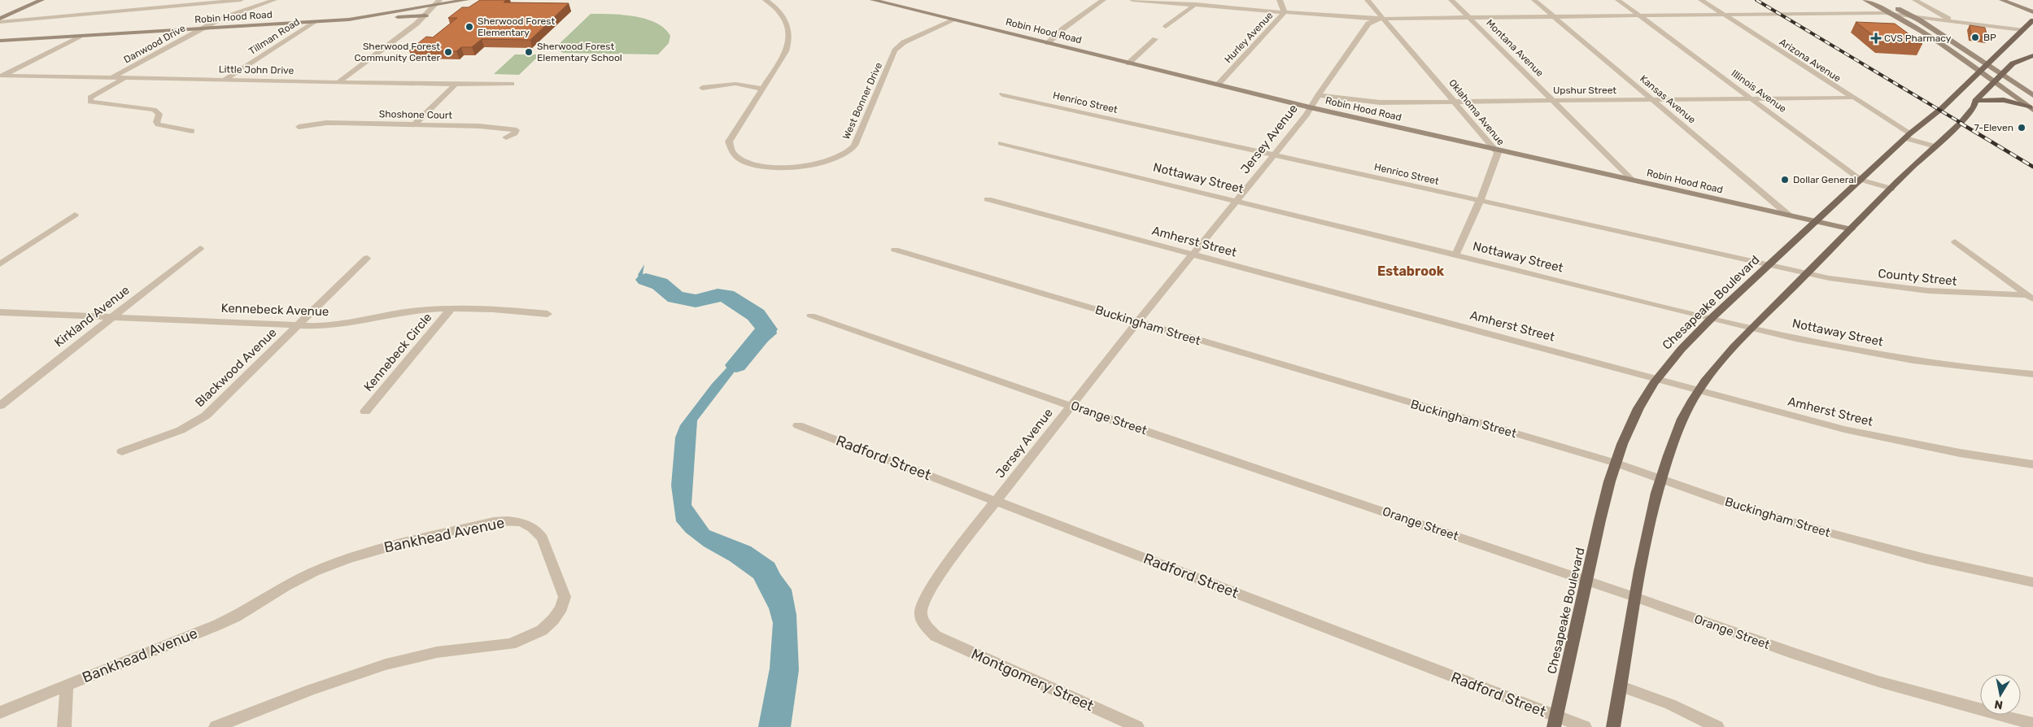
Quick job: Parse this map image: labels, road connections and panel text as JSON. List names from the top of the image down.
{
  "streets": {
    "main road": ["Chesapeake Boulevard"],
    "street": [
      "Robin Hood Road",
      "Tillman Road",
      "Hurley Avenue",
      "Danwood Drive",
      "Montana Avenue",
      "Arizona Avenue",
      "Little John Drive",
      "Upshur Street",
      "Illinois Avenue",
      "Kansas Avenue",
      "West Bonner Drive",
      "Henrico Street",
      "Oklahoma Avenue",
      "Shoshone Court",
      "Jersey Avenue",
      "Nottaway Street",
      "Amherst Street",
      "County Street",
      "Kennebeck Avenue",
      "Kirkland Avenue",
      "Buckingham Street",
      "Kennebeck Circle",
      "Blackwood Avenue",
      "Orange Street",
      "Radford Street",
      "Bankhead Avenue",
      "Montgomery Street"
    ]
  },
  "crossings": [
    ["Robin Hood Road", "Tillman Road"],
    ["Robin Hood Road", "Hurley Avenue"],
    ["Robin Hood Road", "Danwood Drive"],
    ["Robin Hood Road", "Montana Avenue"],
    ["Robin Hood Road", "Kansas Avenue"],
    ["Robin Hood Road", "West Bonner Drive"],
    ["Robin Hood Road", "Oklahoma Avenue"],
    ["Robin Hood Road", "Jersey Avenue"],
    ["Robin Hood Road", "Chesapeake Boulevard"],
    ["Tillman Road", "Little John Drive"],
    ["Danwood Drive", "Little John Drive"],
    ["Montana Avenue", "Upshur Street"],
    ["Arizona Avenue", "Upshur Street"],
    ["Arizona Avenue", "Chesapeake Boulevard"],
    ["Upshur Street", "Illinois Avenue"],
    ["Upshur Street", "Kansas Avenue"],
    ["Upshur Street", "Oklahoma Avenue"],
    ["Upshur Street", "Jersey Avenue"],
    ["Illinois Avenue", "Chesapeake Boulevard"],
    ["Henrico Street", "Oklahoma Avenue"],
    ["Henrico Street", "Jersey Avenue"],
    ["Henrico Street", "County Street"],
    ["Henrico Street", "Chesapeake Boulevard"],
    ["Oklahoma Avenue", "Jersey Avenue"],
    ["Oklahoma Avenue", "Nottaway Street"],
    ["Jersey Avenue", "Nottaway Street"],
    ["Jersey Avenue", "Amherst Street"],
    ["Jersey Avenue", "Buckingham Street"],
    ["Jersey Avenue", "Orange Street"],
    ["Jersey Avenue", "Radford Street"],
    ["Jersey Avenue", "Montgomery Street"],
    ["Nottaway Street", "Chesapeake Boulevard"],
    ["Amherst Street", "Chesapeake Boulevard"],
    ["Chesapeake Boulevard", "Buckingham Street"],
    ["Chesapeake Boulevard", "Orange Street"],
    ["Chesapeake Boulevard", "Radford Street"],
    ["Kennebeck Avenue", "Kirkland Avenue"],
    ["Kennebeck Avenue", "Kennebeck Circle"],
    ["Kennebeck Avenue", "Blackwood Avenue"]
  ],
  "districts": ["Estabrook"],
  "places": {
    "other": [
      "Sherwood Forest Elementary",
      "BP",
      "Sherwood Forest Community Center",
      "Sherwood Forest Elementary School",
      "7-Eleven",
      "Dollar General"
    ],
    "health": ["CVS Pharmacy"]
  },
  "north": "bottom"
}
